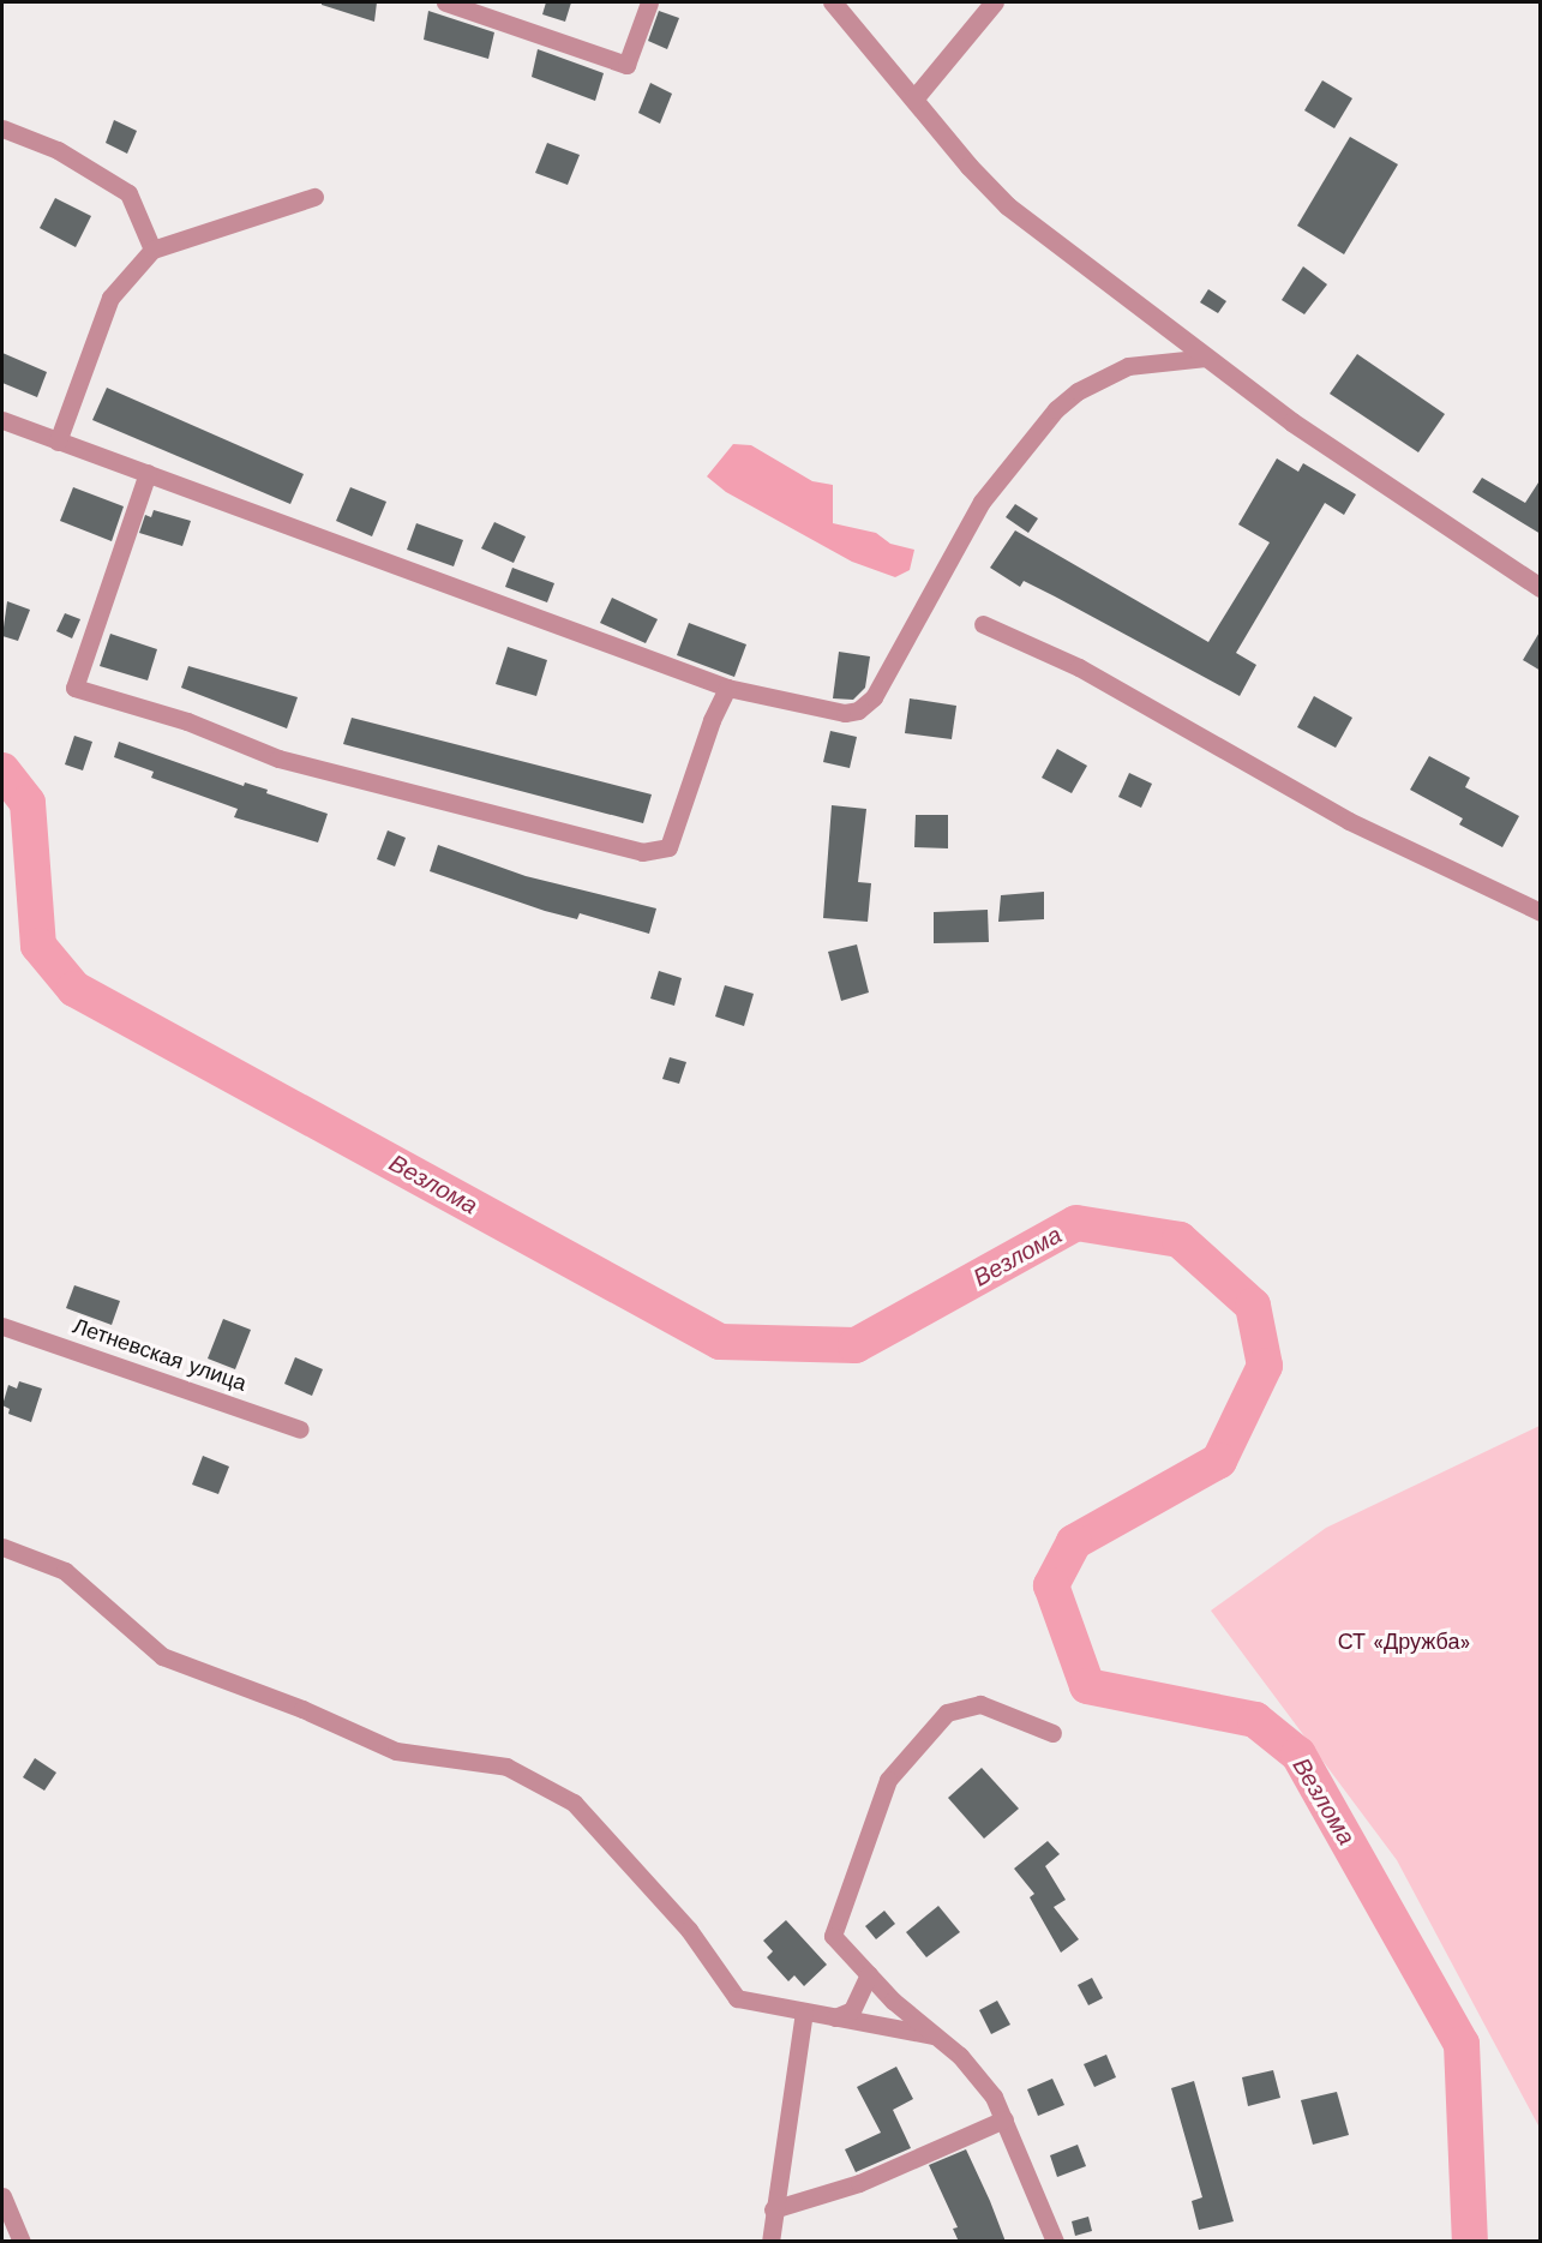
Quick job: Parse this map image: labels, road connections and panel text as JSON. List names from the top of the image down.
{
  "streets": {
    "street": ["Летневская улица"]
  },
  "water": ["Везлома"],
  "parks": ["СТ «Дружба»"]
}
